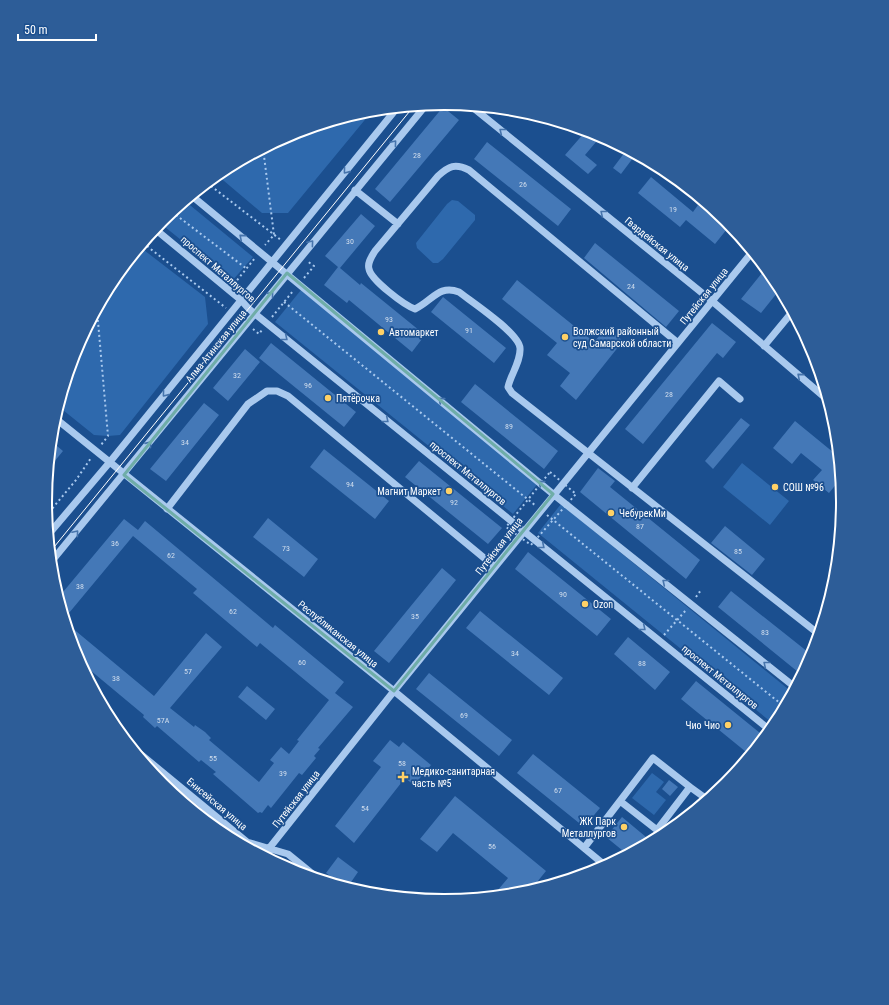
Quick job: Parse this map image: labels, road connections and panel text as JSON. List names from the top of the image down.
{
  "streets": {
    "street": [
      "Гвардейская улица",
      "проспект Металлургов",
      "Путейская улица",
      "Алма-Атинская улица",
      "Республиканская улица",
      "Енисейская улица"
    ]
  },
  "crossings": [
    ["Гвардейская улица", "Путейская улица"],
    ["проспект Металлургов", "Путейская улица"],
    ["проспект Металлургов", "Алма-Атинская улица"],
    ["Путейская улица", "Республиканская улица"],
    ["Путейская улица", "Енисейская улица"],
    ["Алма-Атинская улица", "Республиканская улица"]
  ],
  "one_way": ["Гвардейская улица"],
  "places": {
    "other": [
      "Автомаркет",
      "Волжский районный суд Самарской области",
      "Пятёрочка",
      "СОШ №96",
      "Магнит Маркет",
      "ЧебурекМи",
      "Ozon",
      "Чио Чио",
      "ЖК Парк Металлургов"
    ],
    "health": ["Медико-санитарная часть №5"]
  },
  "house_numbers": [
    "28",
    "26",
    "19",
    "30",
    "24",
    "93",
    "91",
    "32",
    "96",
    "28",
    "89",
    "34",
    "94",
    "92",
    "87",
    "36",
    "73",
    "85",
    "62",
    "38",
    "90",
    "62",
    "35",
    "83",
    "34",
    "60",
    "88",
    "57",
    "38",
    "69",
    "57А",
    "55",
    "58",
    "39",
    "67",
    "54",
    "56"
  ],
  "scale_bar": "50 m"
}
